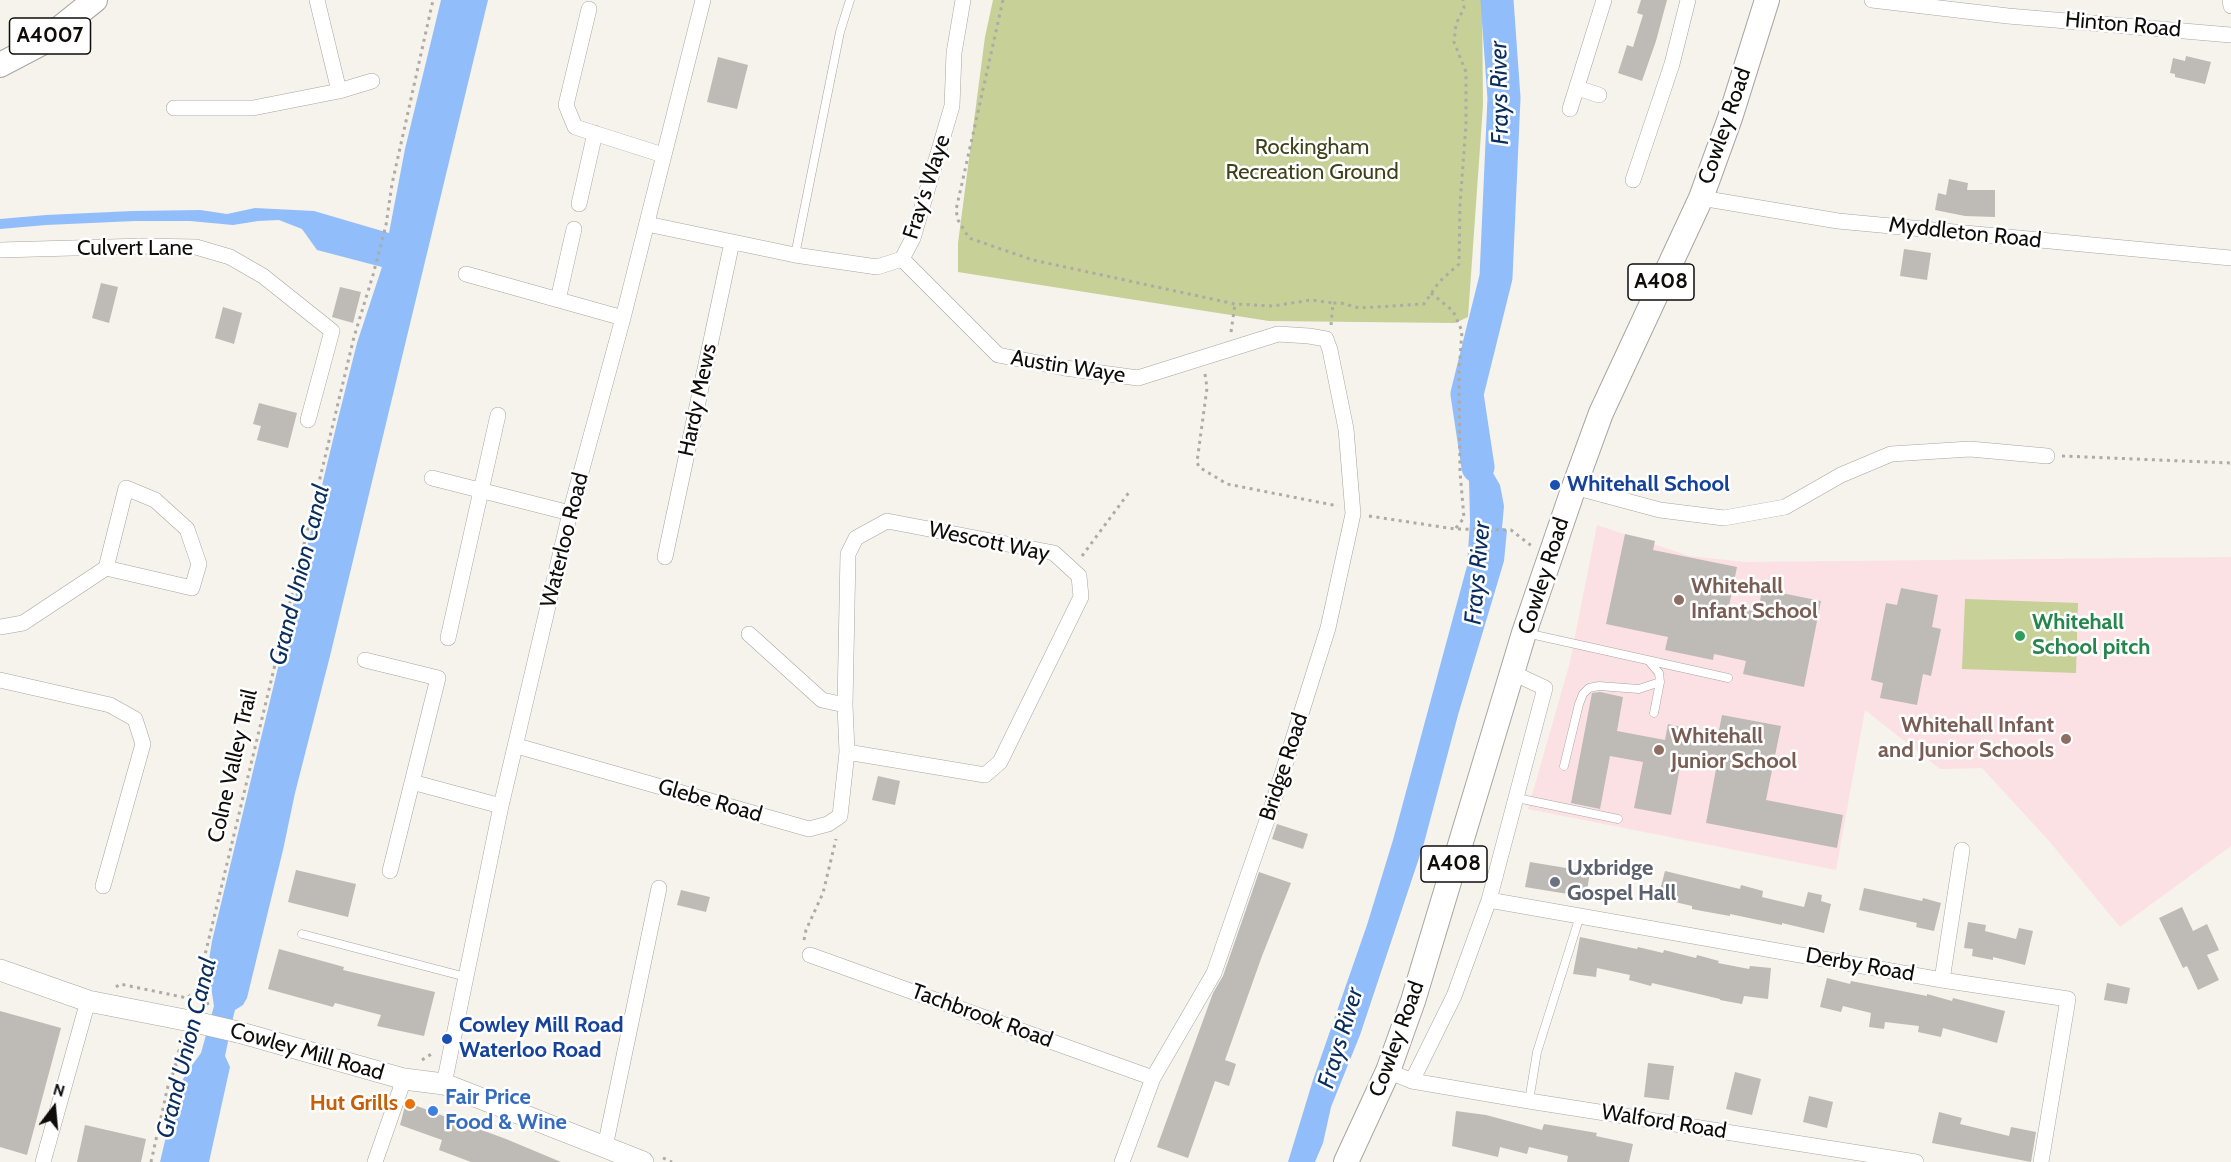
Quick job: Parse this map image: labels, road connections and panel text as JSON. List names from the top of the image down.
{
  "streets": {
    "main road": ["A4007", "Cowley Road", "A408"],
    "street": [
      "Hinton Road",
      "Fray's Waye",
      "Myddleton Road",
      "Culvert Lane",
      "Austin Waye",
      "Hardy Mews",
      "Waterloo Road",
      "Wescott Way",
      "Bridge Road",
      "Glebe Road",
      "Derby Road",
      "Tachbrook Road",
      "Cowley Mill Road",
      "Walford Road"
    ],
    "path": ["Colne Valley Trail"]
  },
  "crossings": [
    ["Cowley Road", "Myddleton Road"],
    ["Cowley Road", "Walford Road"],
    ["Fray's Waye", "Austin Waye"],
    ["Fray's Waye", "Hardy Mews"],
    ["Fray's Waye", "Waterloo Road"],
    ["Austin Waye", "Bridge Road"],
    ["Waterloo Road", "Glebe Road"],
    ["Waterloo Road", "Cowley Mill Road"],
    ["Colne Valley Trail", "Cowley Mill Road"],
    ["Bridge Road", "Tachbrook Road"]
  ],
  "water": ["Frays River", "Grand Union Canal"],
  "parks": ["Rockingham Recreation Ground"],
  "places": [
    "Whitehall School",
    "Whitehall Infant School",
    "Whitehall School pitch",
    "Whitehall Infant and Junior Schools",
    "Whitehall Junior School",
    "Uxbridge Gospel Hall",
    "Cowley Mill Road Waterloo Road",
    "Hut Grills",
    "Fair Price Food & Wine"
  ],
  "north": "top"
}
